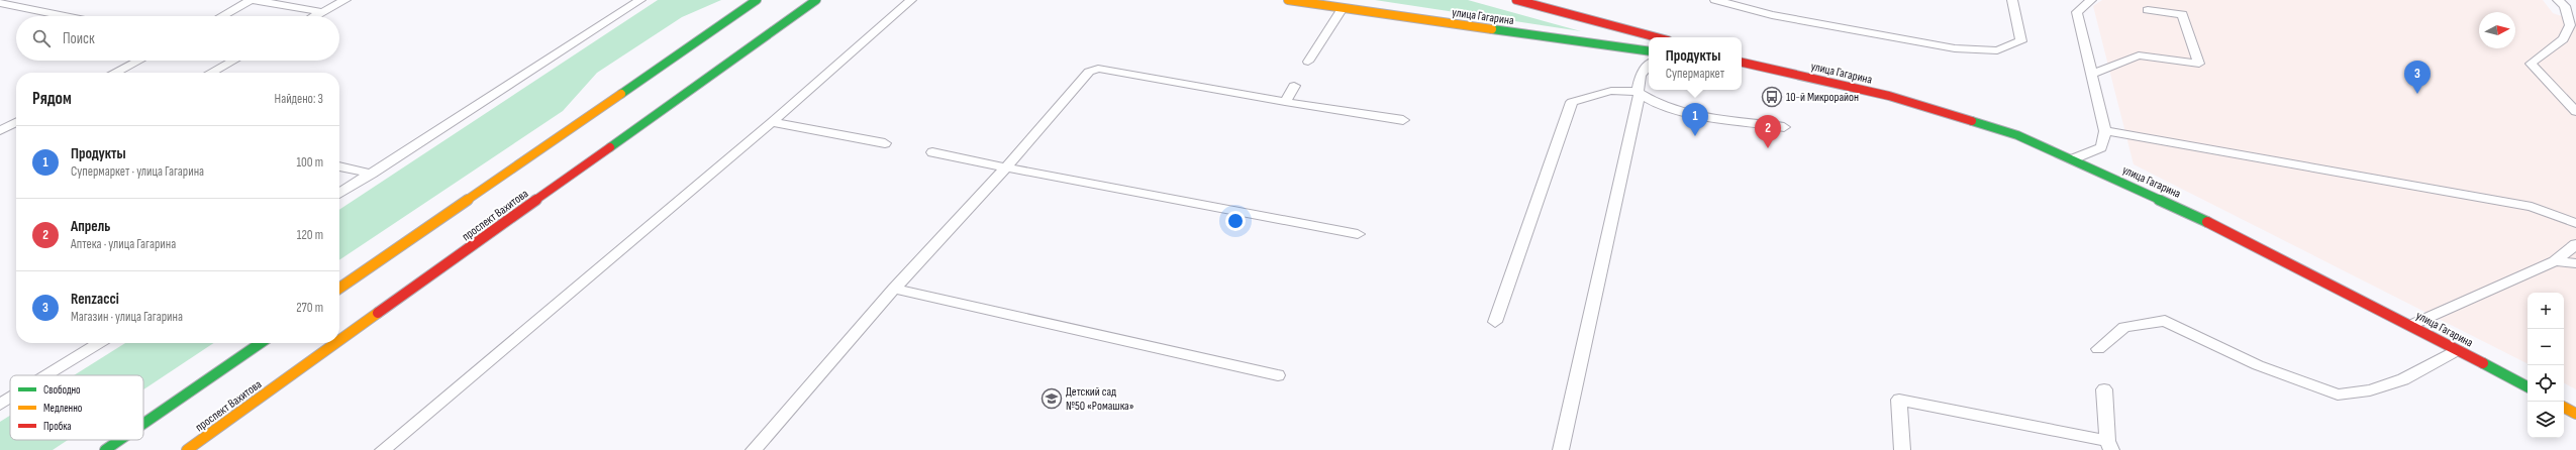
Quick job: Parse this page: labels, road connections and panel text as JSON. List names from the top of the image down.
{
  "streets": {
    "main road": ["улица Гагарина", "проспект Вахитова"]
  },
  "places": {
    "bus stop": ["10-й Микрорайон"],
    "school or university": ["Детский сад №50 «Ромашка»"]
  },
  "legend": ["Свободно", "Медленно", "Пробка"],
  "north": "right",
  "page": {
    "search": "Поиск",
    "popup": ["Продукты", "Супермаркет"],
    "pins": ["3", "1", "2"],
    "heading": ["Рядом", "Найдено: 3"],
    "list": [
      {
        "mark": "1",
        "name": "Продукты",
        "note": "Супермаркет · улица Гагарина",
        "value": "100 m"
      },
      {
        "mark": "2",
        "name": "Апрель",
        "note": "Аптека · улица Гагарина",
        "value": "120 m"
      },
      {
        "mark": "3",
        "name": "Renzacci",
        "note": "Магазин · улица Гагарина",
        "value": "270 m"
      }
    ],
    "map_buttons": ["+", "−"]
  }
}
